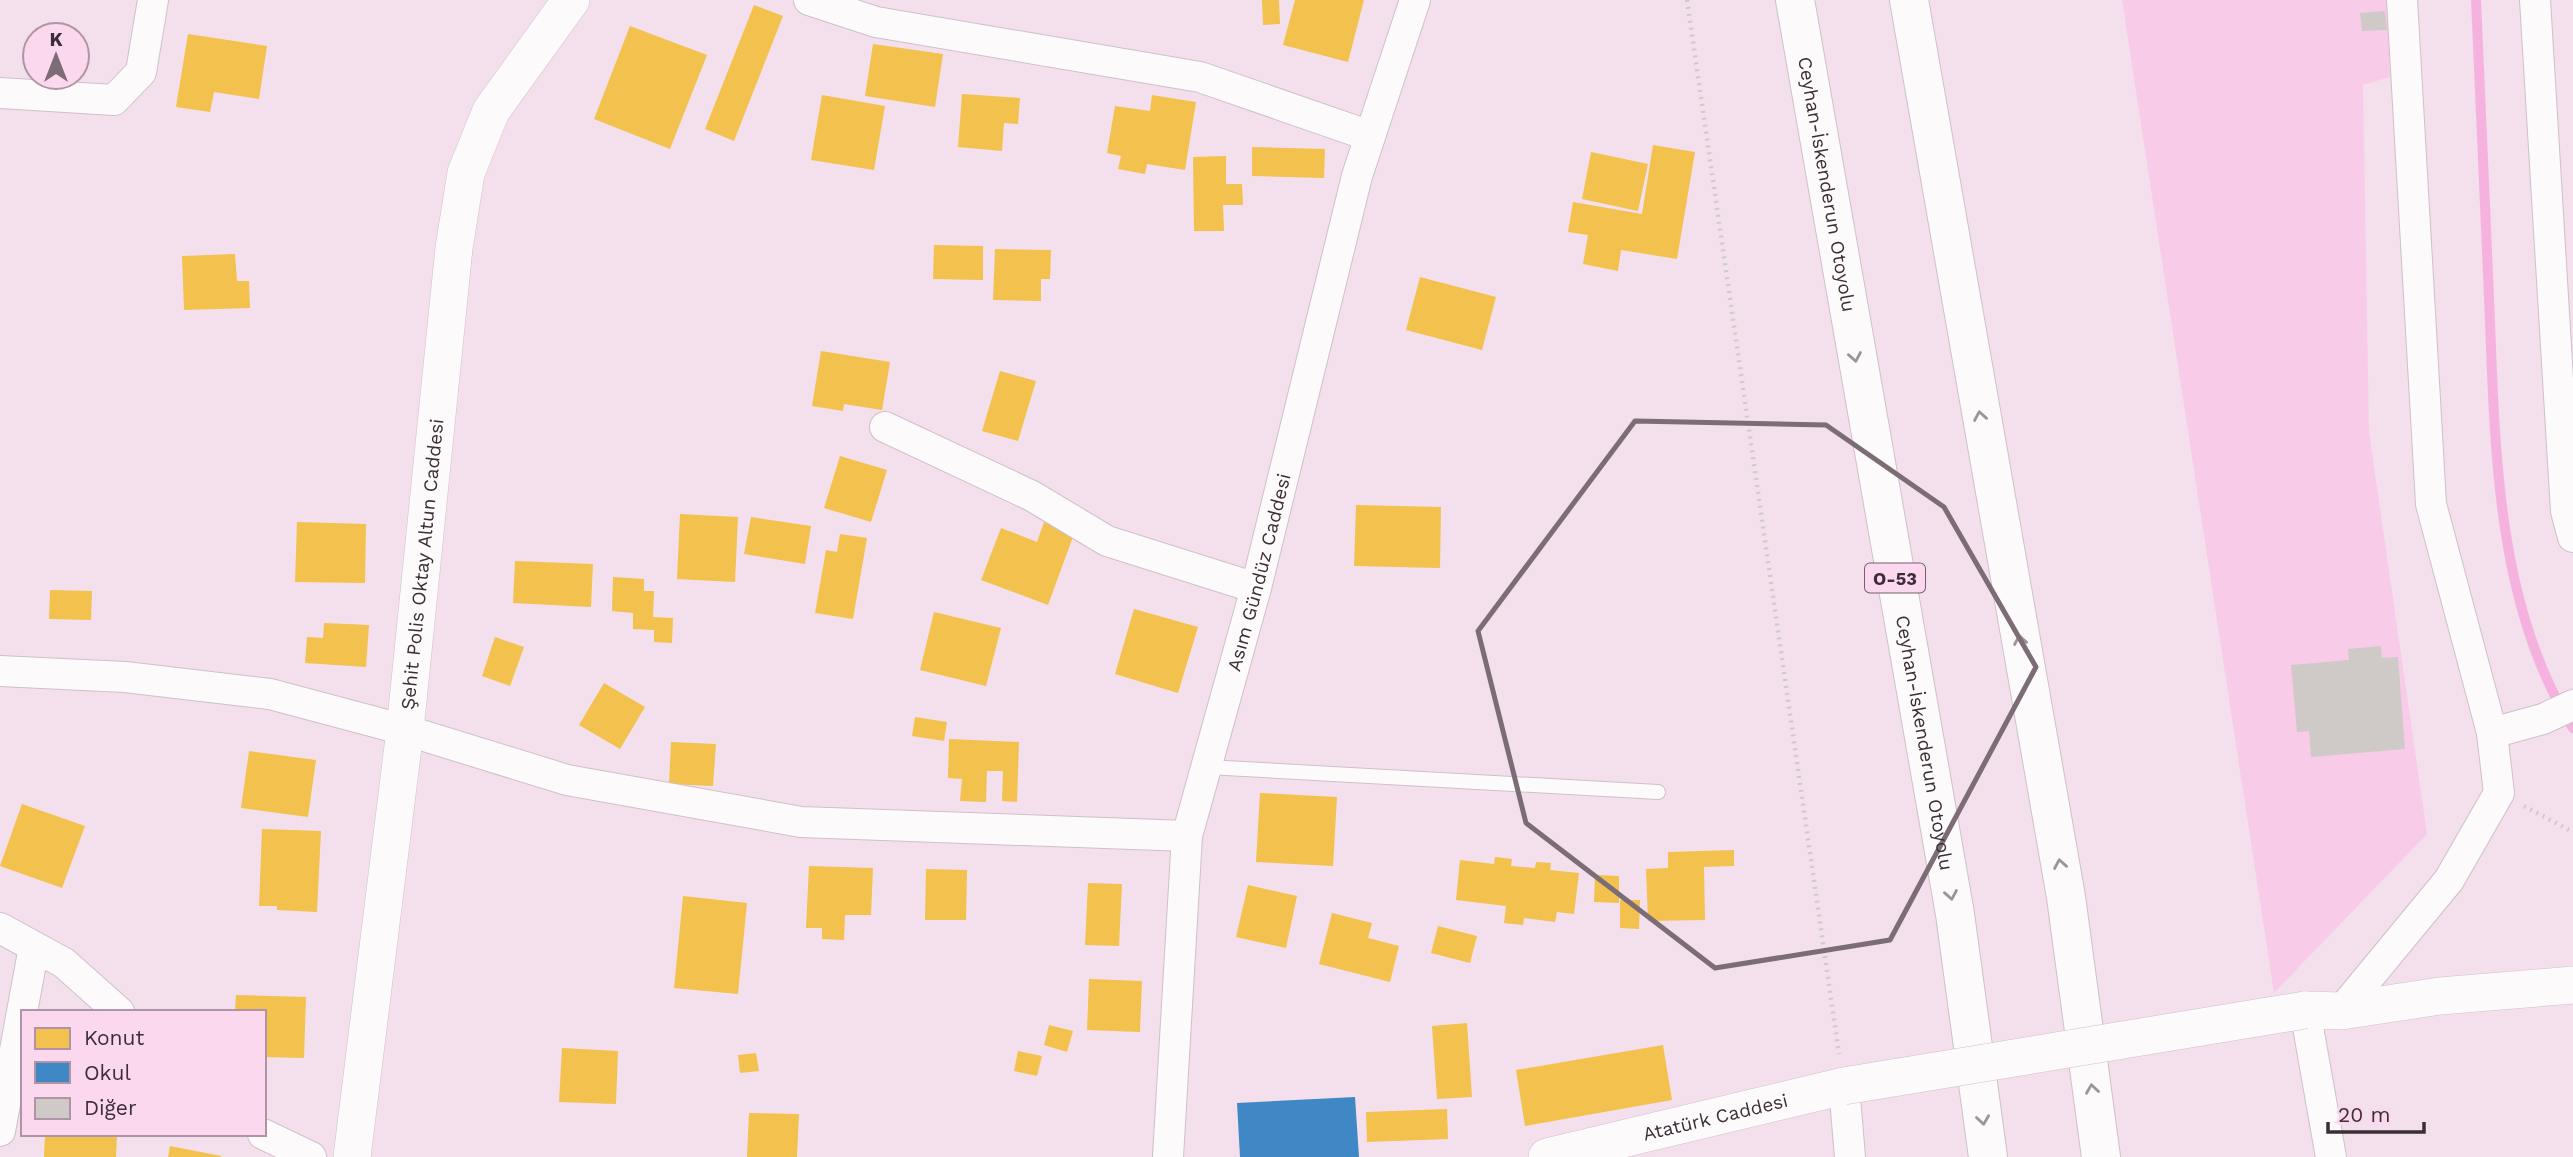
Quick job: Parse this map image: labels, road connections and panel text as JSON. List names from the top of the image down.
{
  "streets": {
    "highway": ["Ceyhan-İskenderun Otoyolu", "O-53"],
    "street": ["Şehit Polis Oktay Altun Caddesi", "Asım Gündüz Caddesi", "Atatürk Caddesi"]
  },
  "legend": ["Konut", "Okul", "Diğer"],
  "scale_bar": "20 m",
  "north": "top"
}
